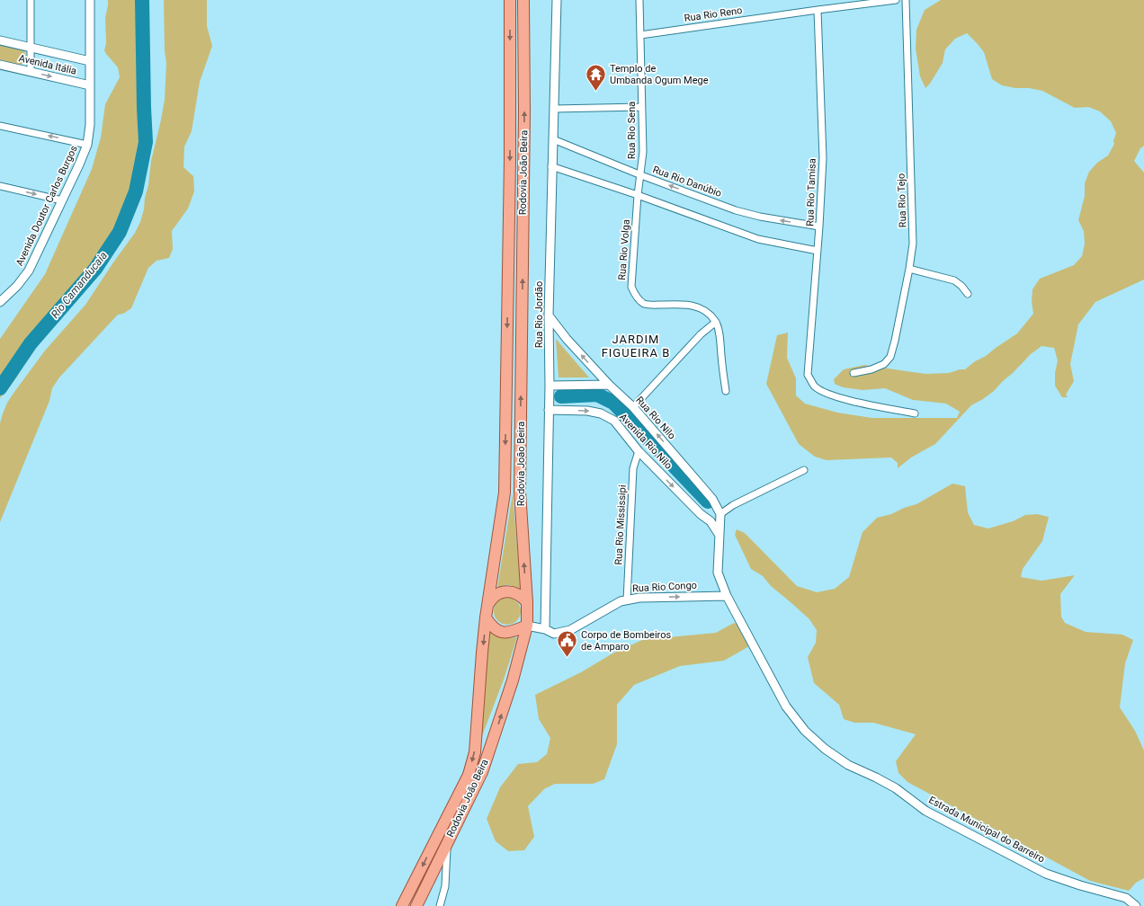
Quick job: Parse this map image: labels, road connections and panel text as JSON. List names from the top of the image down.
{
  "streets": {
    "main road": ["Rodovia João Beira"],
    "street": [
      "Rua Rio Reno",
      "Avenida Itália",
      "Rua Rio Sena",
      "Rua Rio Danúbio",
      "Rua Rio Tamisa",
      "Rua Rio Tejo",
      "Avenida Doutor Carlos Burgos",
      "Rua Rio Volga",
      "Rua Rio Jordão",
      "Rua Rio Nilo",
      "Avenida Rio Nilo",
      "Rua Rio Mississipi",
      "Rua Rio Congo",
      "Estrada Municipal do Barreiro"
    ]
  },
  "crossings": [
    ["Rua Rio Reno", "Rua Rio Sena"],
    ["Rua Rio Reno", "Rua Rio Tamisa"],
    ["Avenida Itália", "Avenida Doutor Carlos Burgos"],
    ["Rua Rio Sena", "Rua Rio Danúbio"],
    ["Rua Rio Sena", "Rua Rio Volga"],
    ["Rodovia João Beira", "Rua Rio Congo"],
    ["Rua Rio Danúbio", "Rua Rio Tamisa"],
    ["Rua Rio Danúbio", "Rua Rio Jordão"],
    ["Rua Rio Jordão", "Rua Rio Nilo"],
    ["Rua Rio Jordão", "Avenida Rio Nilo"],
    ["Rua Rio Jordão", "Rua Rio Congo"],
    ["Rua Rio Nilo", "Estrada Municipal do Barreiro"],
    ["Avenida Rio Nilo", "Rua Rio Mississipi"],
    ["Avenida Rio Nilo", "Estrada Municipal do Barreiro"],
    ["Rua Rio Mississipi", "Rua Rio Congo"],
    ["Rua Rio Congo", "Estrada Municipal do Barreiro"]
  ],
  "one_way": ["Rua Rio Nilo", "Avenida Rio Nilo", "Rua Rio Congo"],
  "districts": ["JARDIM FIGUEIRA B"],
  "water": ["Rio Camanducaia"],
  "places": {
    "temple": ["Templo de Umbanda Ogum Mege"],
    "public building": ["Corpo de Bombeiros de Amparo"]
  }
}
